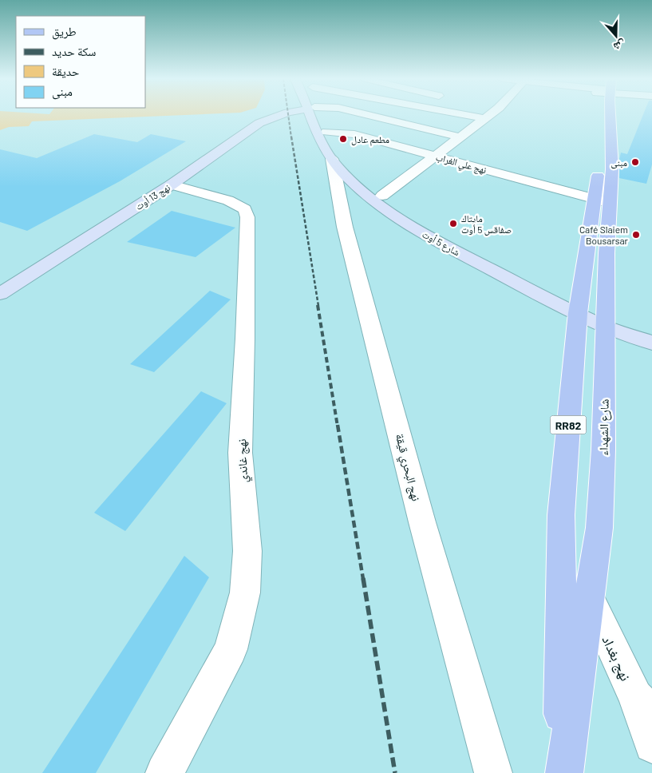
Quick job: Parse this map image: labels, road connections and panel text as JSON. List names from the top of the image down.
{
  "streets": {
    "main road": [
      "نهج 13 أوت",
      "شارع 5 أوت",
      "RR82",
      "شارع الشهداء"
    ],
    "street": [
      "نهج علي الغراب",
      "نهج غاندي",
      "نهج البحري قيقة",
      "نهج بغداد"
    ]
  },
  "crossings": [
    ["نهج علي الغراب", "شارع 5 أوت"],
    ["نهج علي الغراب", "شارع الشهداء"],
    ["نهج 13 أوت", "نهج غاندي"],
    ["شارع 5 أوت", "شارع الشهداء"],
    ["شارع 5 أوت", "نهج البحري قيقة"],
    ["شارع الشهداء", "نهج بغداد"]
  ],
  "places": [
    "مطعم عادل",
    "مبنى",
    "مايتاك صفاقس 5 أوت",
    "Café Slaiem Bousarsar"
  ],
  "legend": [
    "طريق",
    "سكة حديد",
    "حديقة",
    "مبنى"
  ],
  "north": "bottom"
}
